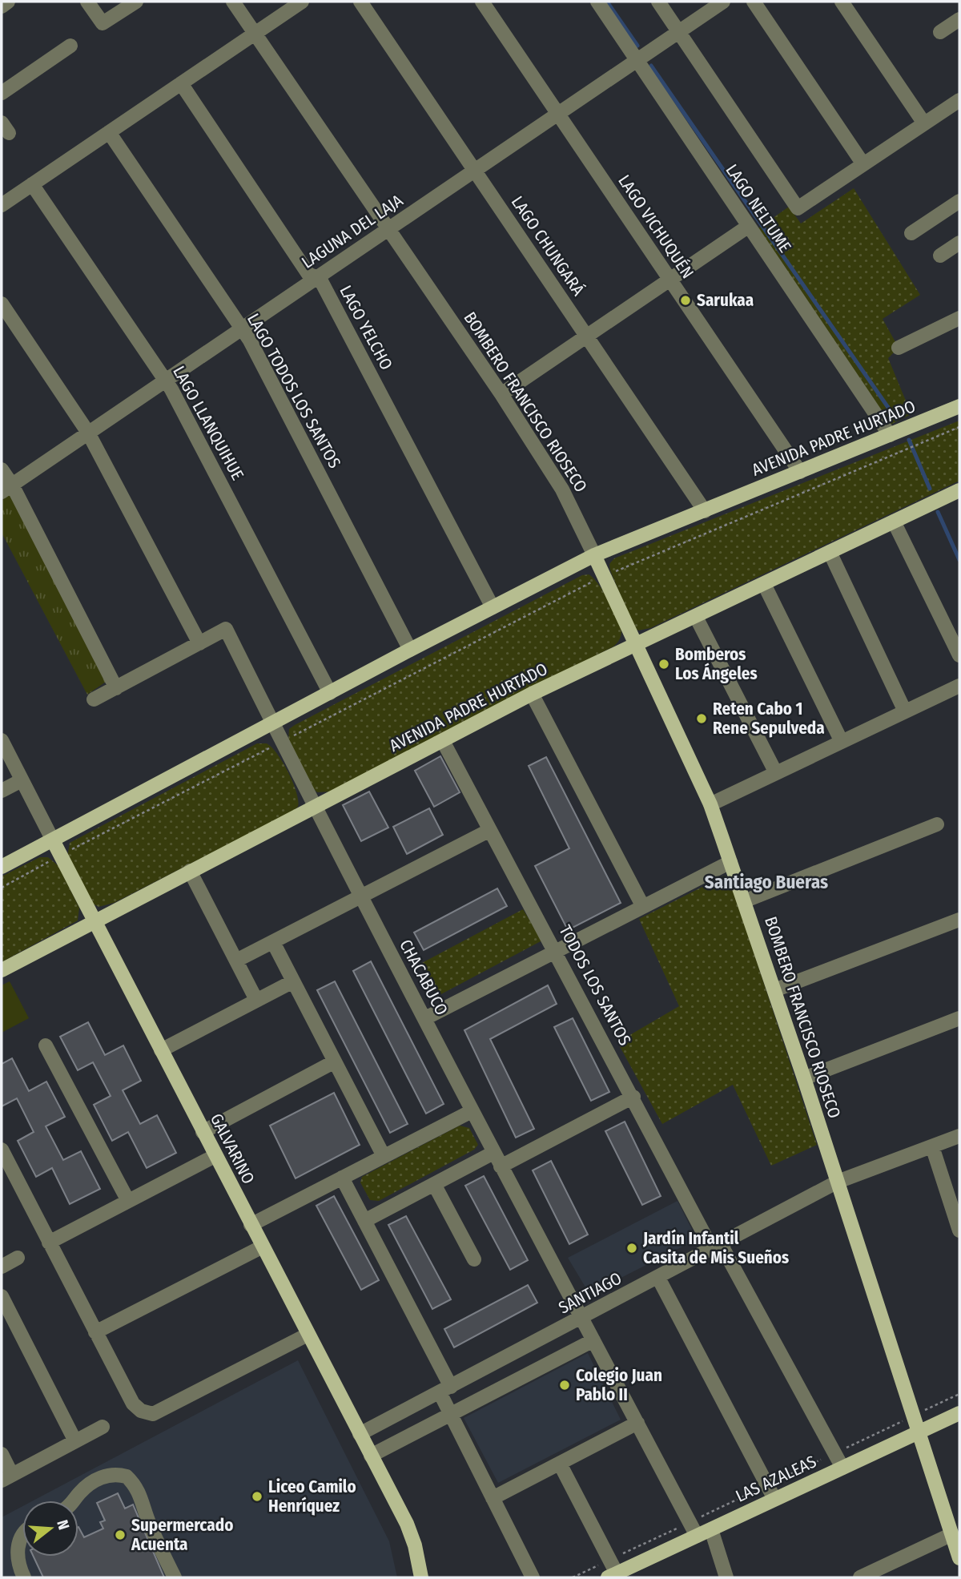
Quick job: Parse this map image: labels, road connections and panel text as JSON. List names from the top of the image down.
{
  "streets": {
    "main road": [
      "BOMBERO FRANCISCO RIOSECO",
      "AVENIDA PADRE HURTADO",
      "GALVARINO",
      "LAS AZALEAS"
    ],
    "street": [
      "LAGO NELTUME",
      "LAGO VICHUQUÉN",
      "LAGUNA DEL LAJA",
      "LAGO CHUNGARÁ",
      "LAGO YELCHO",
      "LAGO TODOS LOS SANTOS",
      "LAGO LLANQUIHUE",
      "CHACABUCO",
      "TODOS LOS SANTOS",
      "SANTIAGO"
    ]
  },
  "crossings": [
    ["LAGO NELTUME", "LAGUNA DEL LAJA"],
    ["LAGO NELTUME", "AVENIDA PADRE HURTADO"],
    ["LAGO VICHUQUÉN", "LAGUNA DEL LAJA"],
    ["LAGO VICHUQUÉN", "AVENIDA PADRE HURTADO"],
    ["LAGUNA DEL LAJA", "LAGO CHUNGARÁ"],
    ["LAGUNA DEL LAJA", "LAGO YELCHO"],
    ["LAGUNA DEL LAJA", "LAGO TODOS LOS SANTOS"],
    ["LAGUNA DEL LAJA", "BOMBERO FRANCISCO RIOSECO"],
    ["LAGUNA DEL LAJA", "LAGO LLANQUIHUE"],
    ["LAGO CHUNGARÁ", "AVENIDA PADRE HURTADO"],
    ["LAGO YELCHO", "AVENIDA PADRE HURTADO"],
    ["LAGO TODOS LOS SANTOS", "AVENIDA PADRE HURTADO"],
    ["BOMBERO FRANCISCO RIOSECO", "AVENIDA PADRE HURTADO"],
    ["BOMBERO FRANCISCO RIOSECO", "SANTIAGO"],
    ["BOMBERO FRANCISCO RIOSECO", "LAS AZALEAS"],
    ["LAGO LLANQUIHUE", "AVENIDA PADRE HURTADO"],
    ["AVENIDA PADRE HURTADO", "CHACABUCO"],
    ["AVENIDA PADRE HURTADO", "TODOS LOS SANTOS"],
    ["AVENIDA PADRE HURTADO", "GALVARINO"],
    ["CHACABUCO", "SANTIAGO"],
    ["CHACABUCO", "LAS AZALEAS"],
    ["TODOS LOS SANTOS", "SANTIAGO"],
    ["TODOS LOS SANTOS", "LAS AZALEAS"],
    ["GALVARINO", "SANTIAGO"]
  ],
  "districts": ["Santiago Bueras"],
  "places": [
    "Sarukaa",
    "Bomberos Los Ángeles",
    "Reten Cabo 1 Rene Sepulveda",
    "Jardín Infantil Casita de Mis Sueños",
    "Colegio Juan Pablo II",
    "Liceo Camilo Henríquez",
    "Supermercado Acuenta"
  ],
  "north": "right"
}
